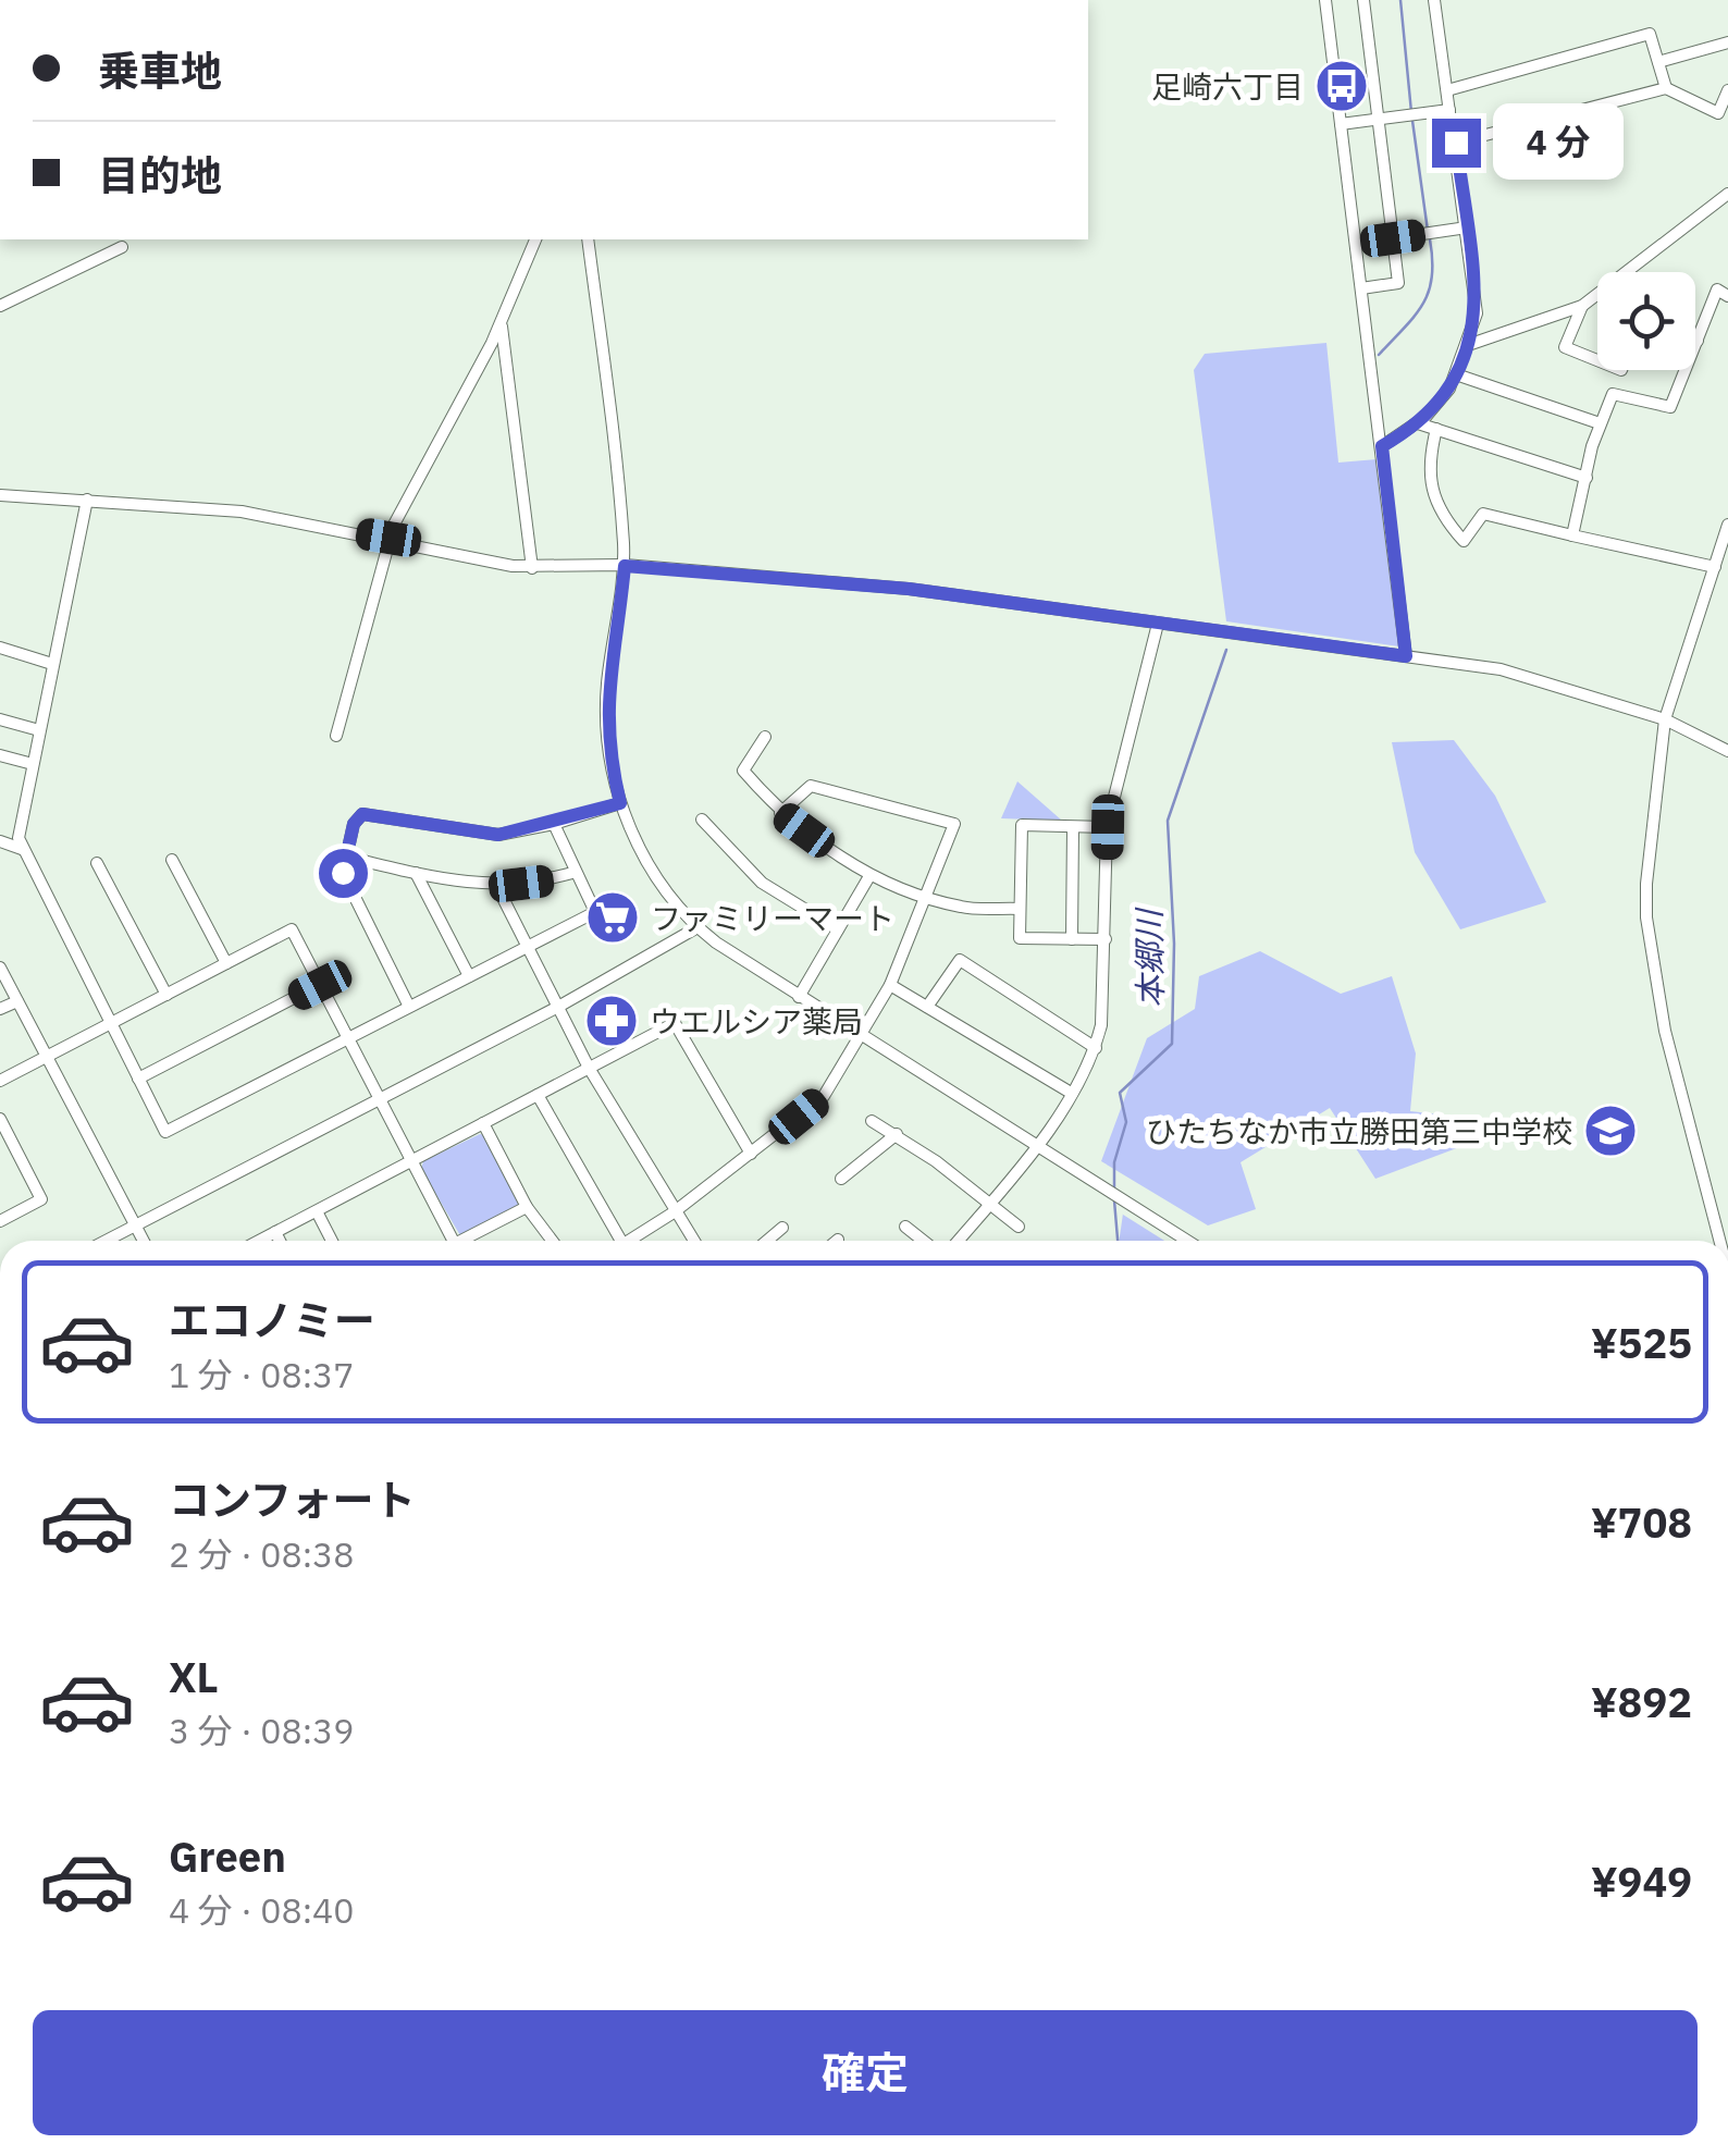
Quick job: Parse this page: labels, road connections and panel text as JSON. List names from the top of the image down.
{
  "water": ["本郷川"],
  "places": {
    "bus stop": ["足崎六丁目"],
    "supermarket": ["ファミリーマート"],
    "pharmacy": ["ウエルシア薬局"],
    "school or university": ["ひたちなか市立勝田第三中学校"]
  },
  "page": {
    "banner": ["乗車地", "目的地"],
    "bubble": "4 分",
    "list": [
      {
        "name": "エコノミー",
        "note": "1 分 · 08:37",
        "value": "¥525"
      },
      {
        "name": "コンフォート",
        "note": "2 分 · 08:38",
        "value": "¥708"
      },
      {
        "name": "XL",
        "note": "3 分 · 08:39",
        "value": "¥892"
      },
      {
        "name": "Green",
        "note": "4 分 · 08:40",
        "value": "¥949"
      }
    ],
    "buttons": "確定"
  }
}
